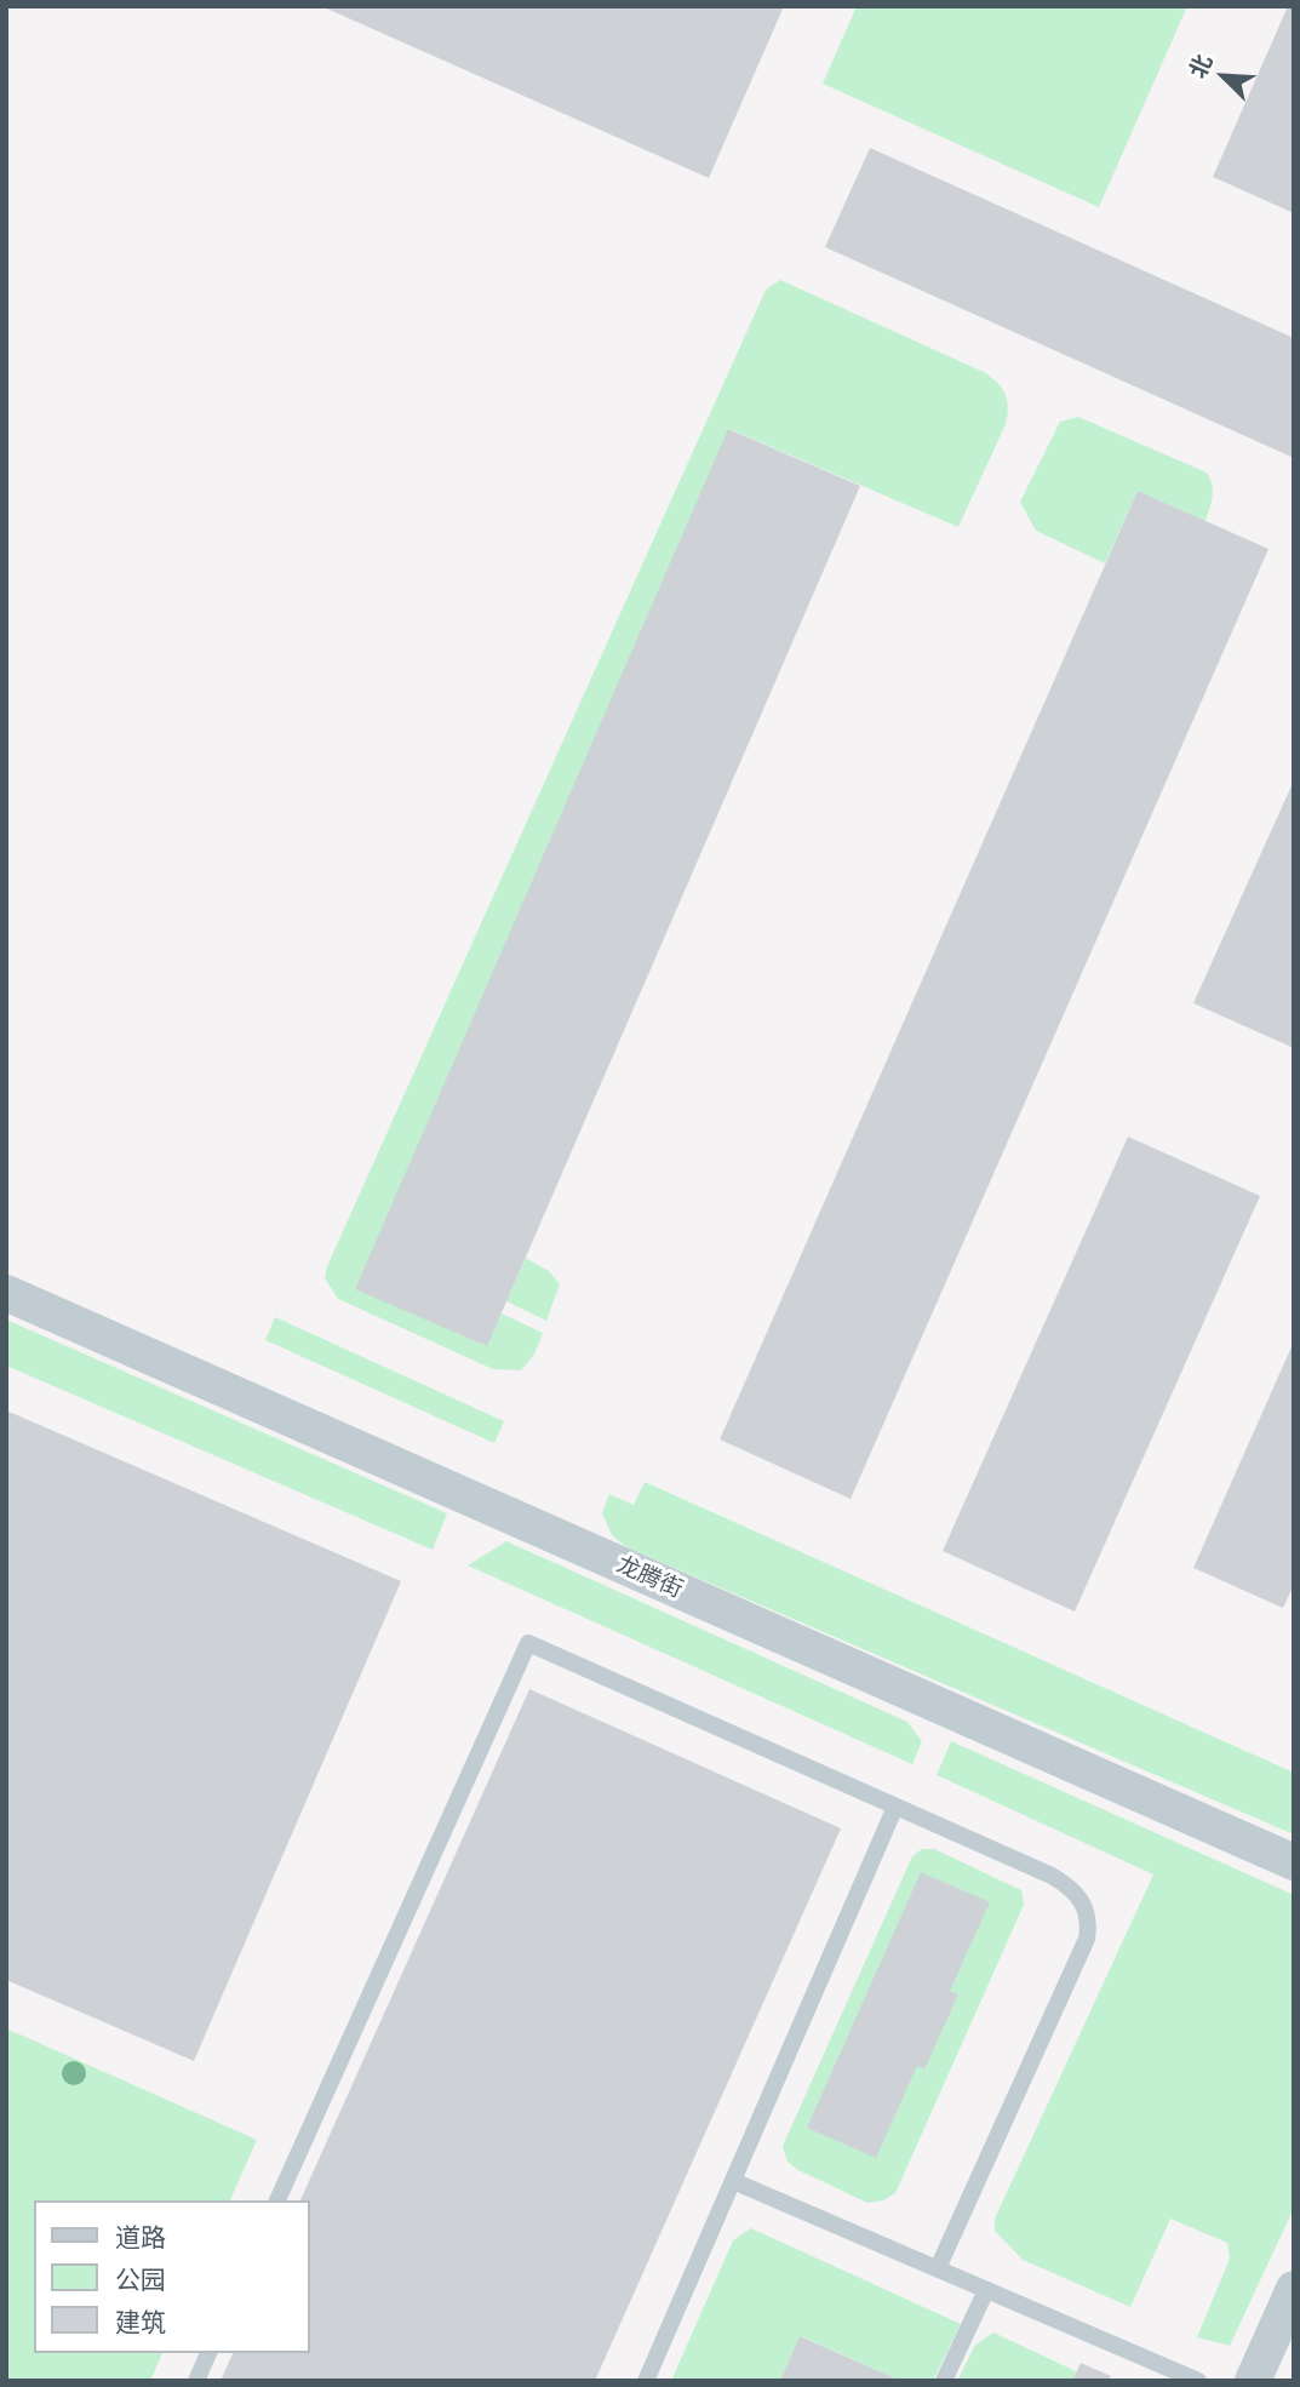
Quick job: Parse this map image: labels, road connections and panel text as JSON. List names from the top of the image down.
{
  "streets": {
    "street": ["龙腾街"]
  },
  "legend": ["道路", "公园", "建筑"],
  "north": "top left"
}
